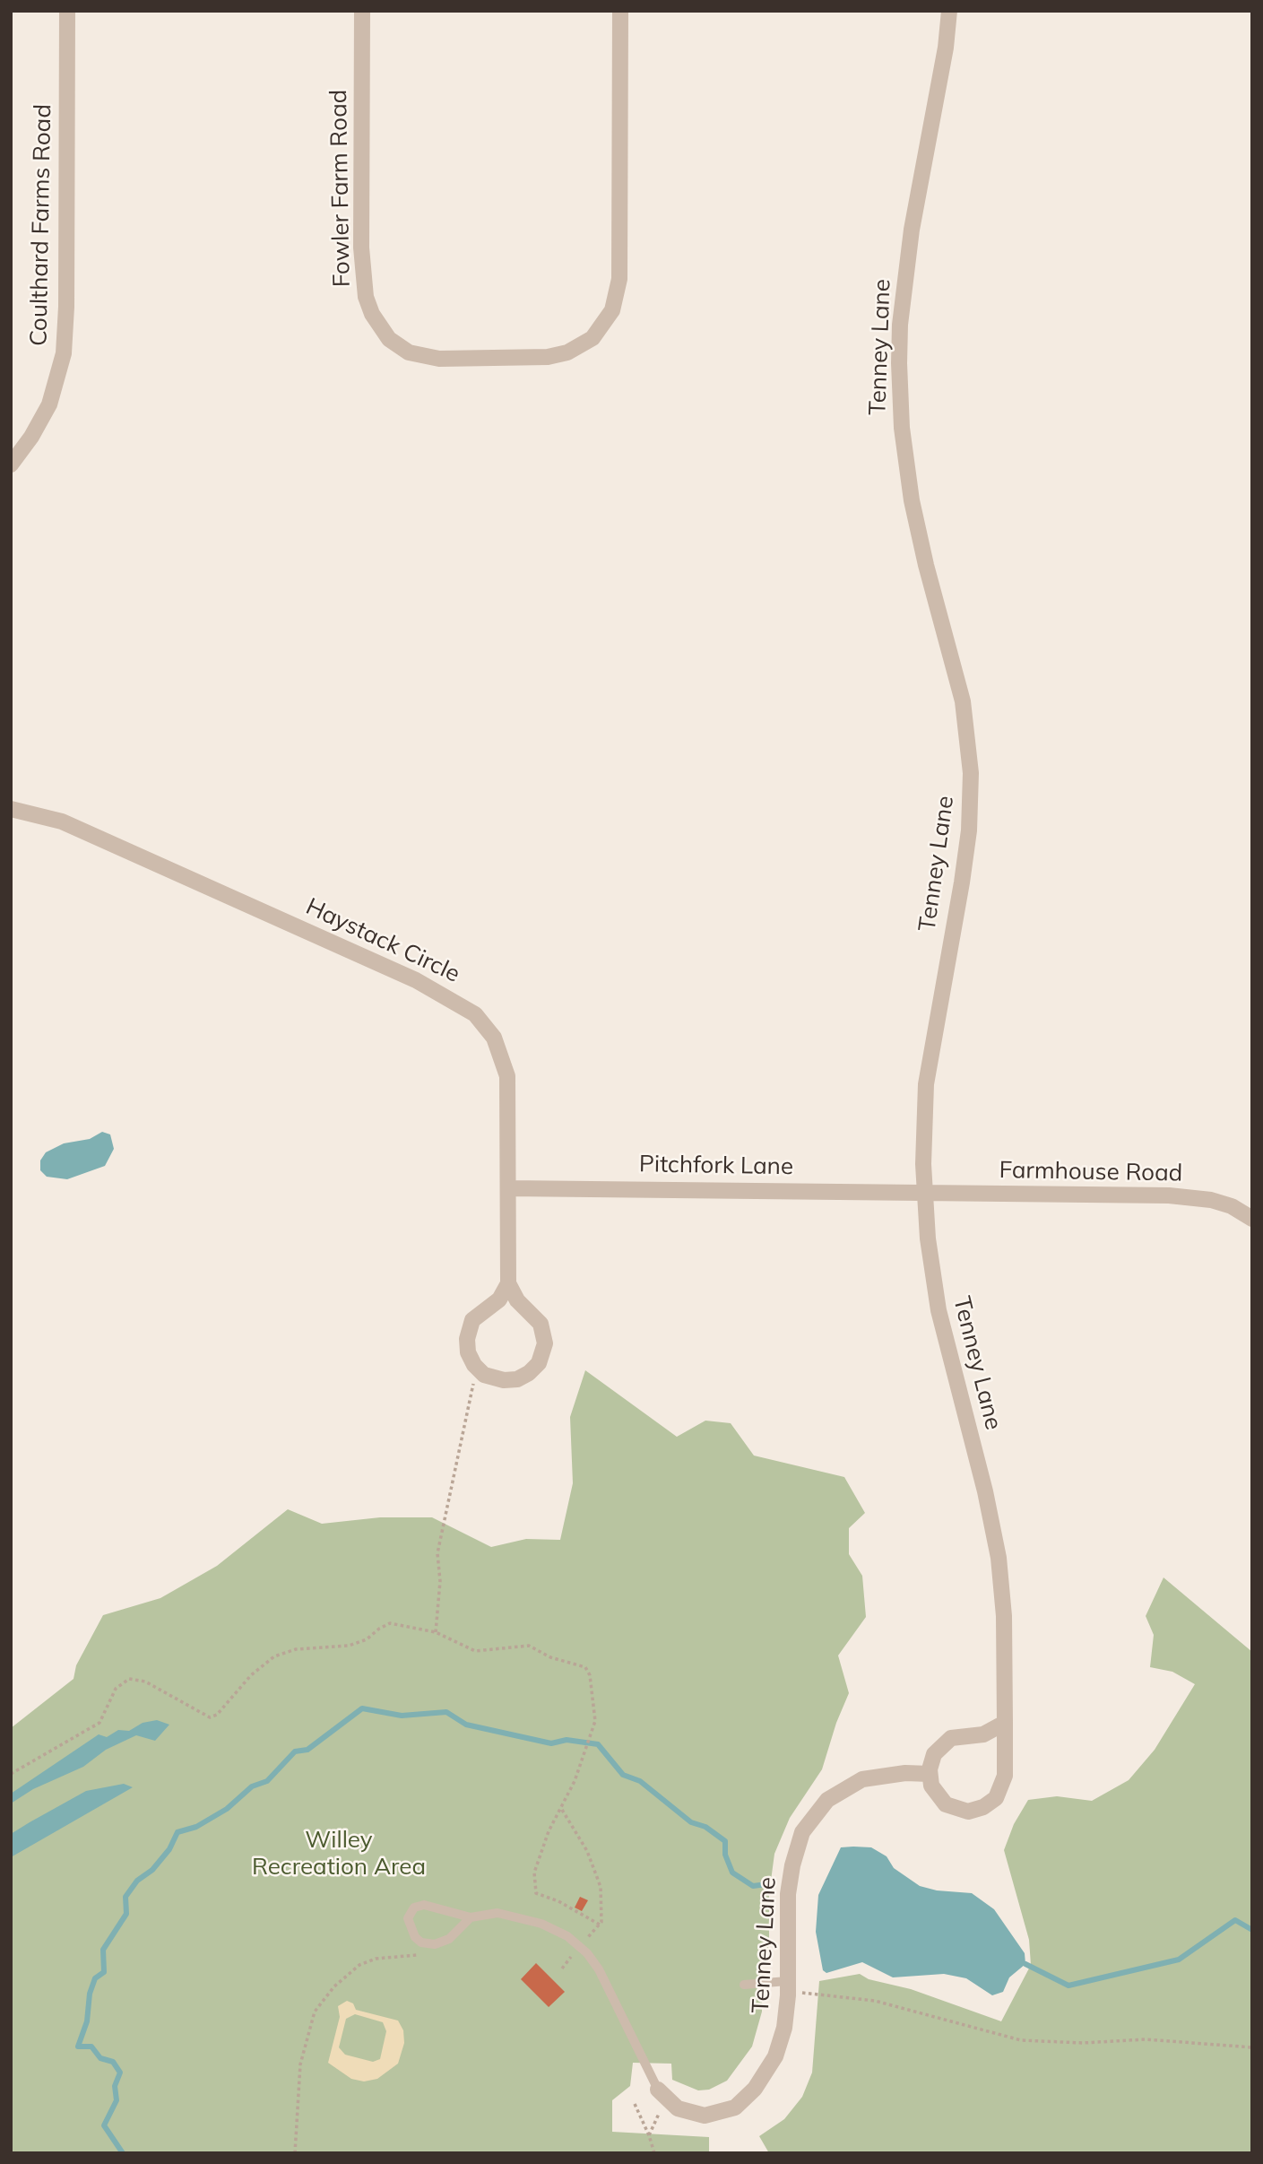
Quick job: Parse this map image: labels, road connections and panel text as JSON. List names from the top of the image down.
{
  "streets": {
    "street": [
      "Fowler Farm Road",
      "Coulthard Farms Road",
      "Tenney Lane",
      "Haystack Circle",
      "Pitchfork Lane",
      "Farmhouse Road"
    ]
  },
  "crossings": [
    ["Tenney Lane", "Pitchfork Lane"],
    ["Tenney Lane", "Farmhouse Road"],
    ["Haystack Circle", "Pitchfork Lane"],
    ["Pitchfork Lane", "Farmhouse Road"]
  ],
  "parks": ["Willey Recreation Area"]
}
